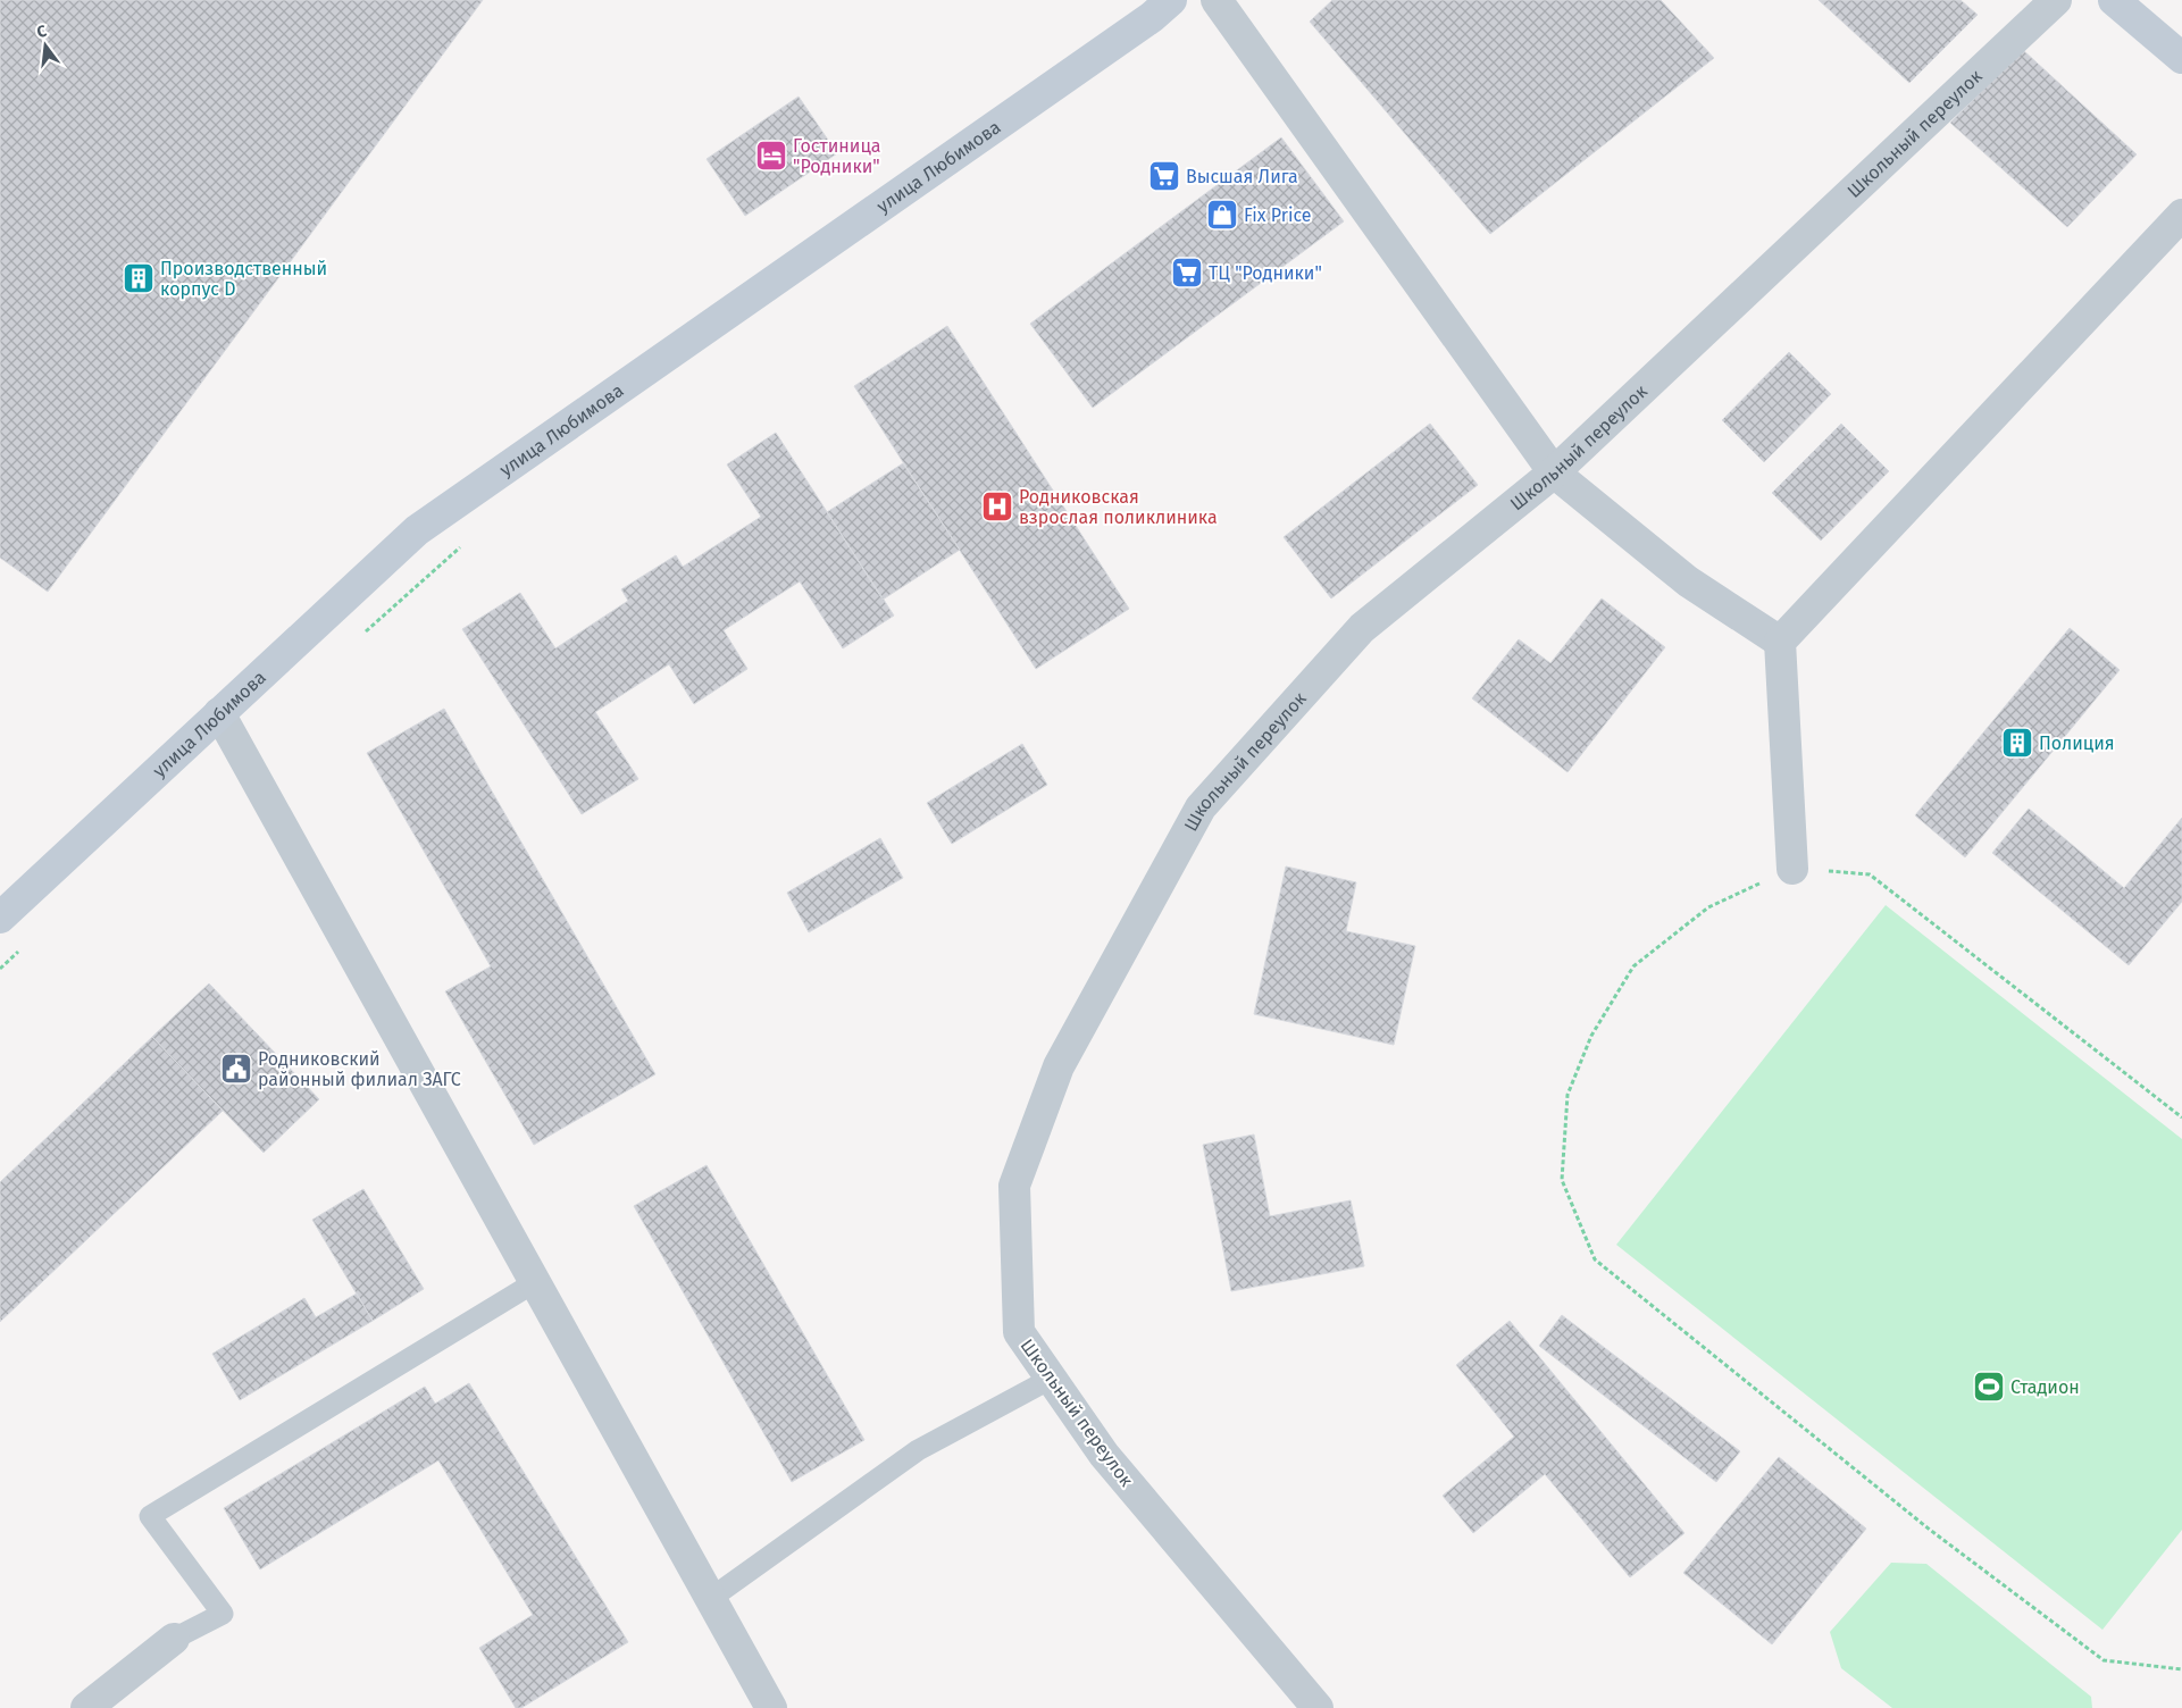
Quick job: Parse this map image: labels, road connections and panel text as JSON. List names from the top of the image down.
{
  "streets": {
    "main road": ["улица Любимова"],
    "street": ["Школьный переулок"]
  },
  "places": {
    "hotel": ["Гостиница \"Родники\""],
    "supermarket": ["Высшая Лига", "ТЦ \"Родники\""],
    "shop": ["Fix Price"],
    "building": ["Производственный корпус D", "Полиция"],
    "hospital": ["Родниковская взрослая поликлиника"],
    "public building": ["Родниковский районный филиал ЗАГС"],
    "sports": ["Стадион"]
  },
  "north": "top"
}
